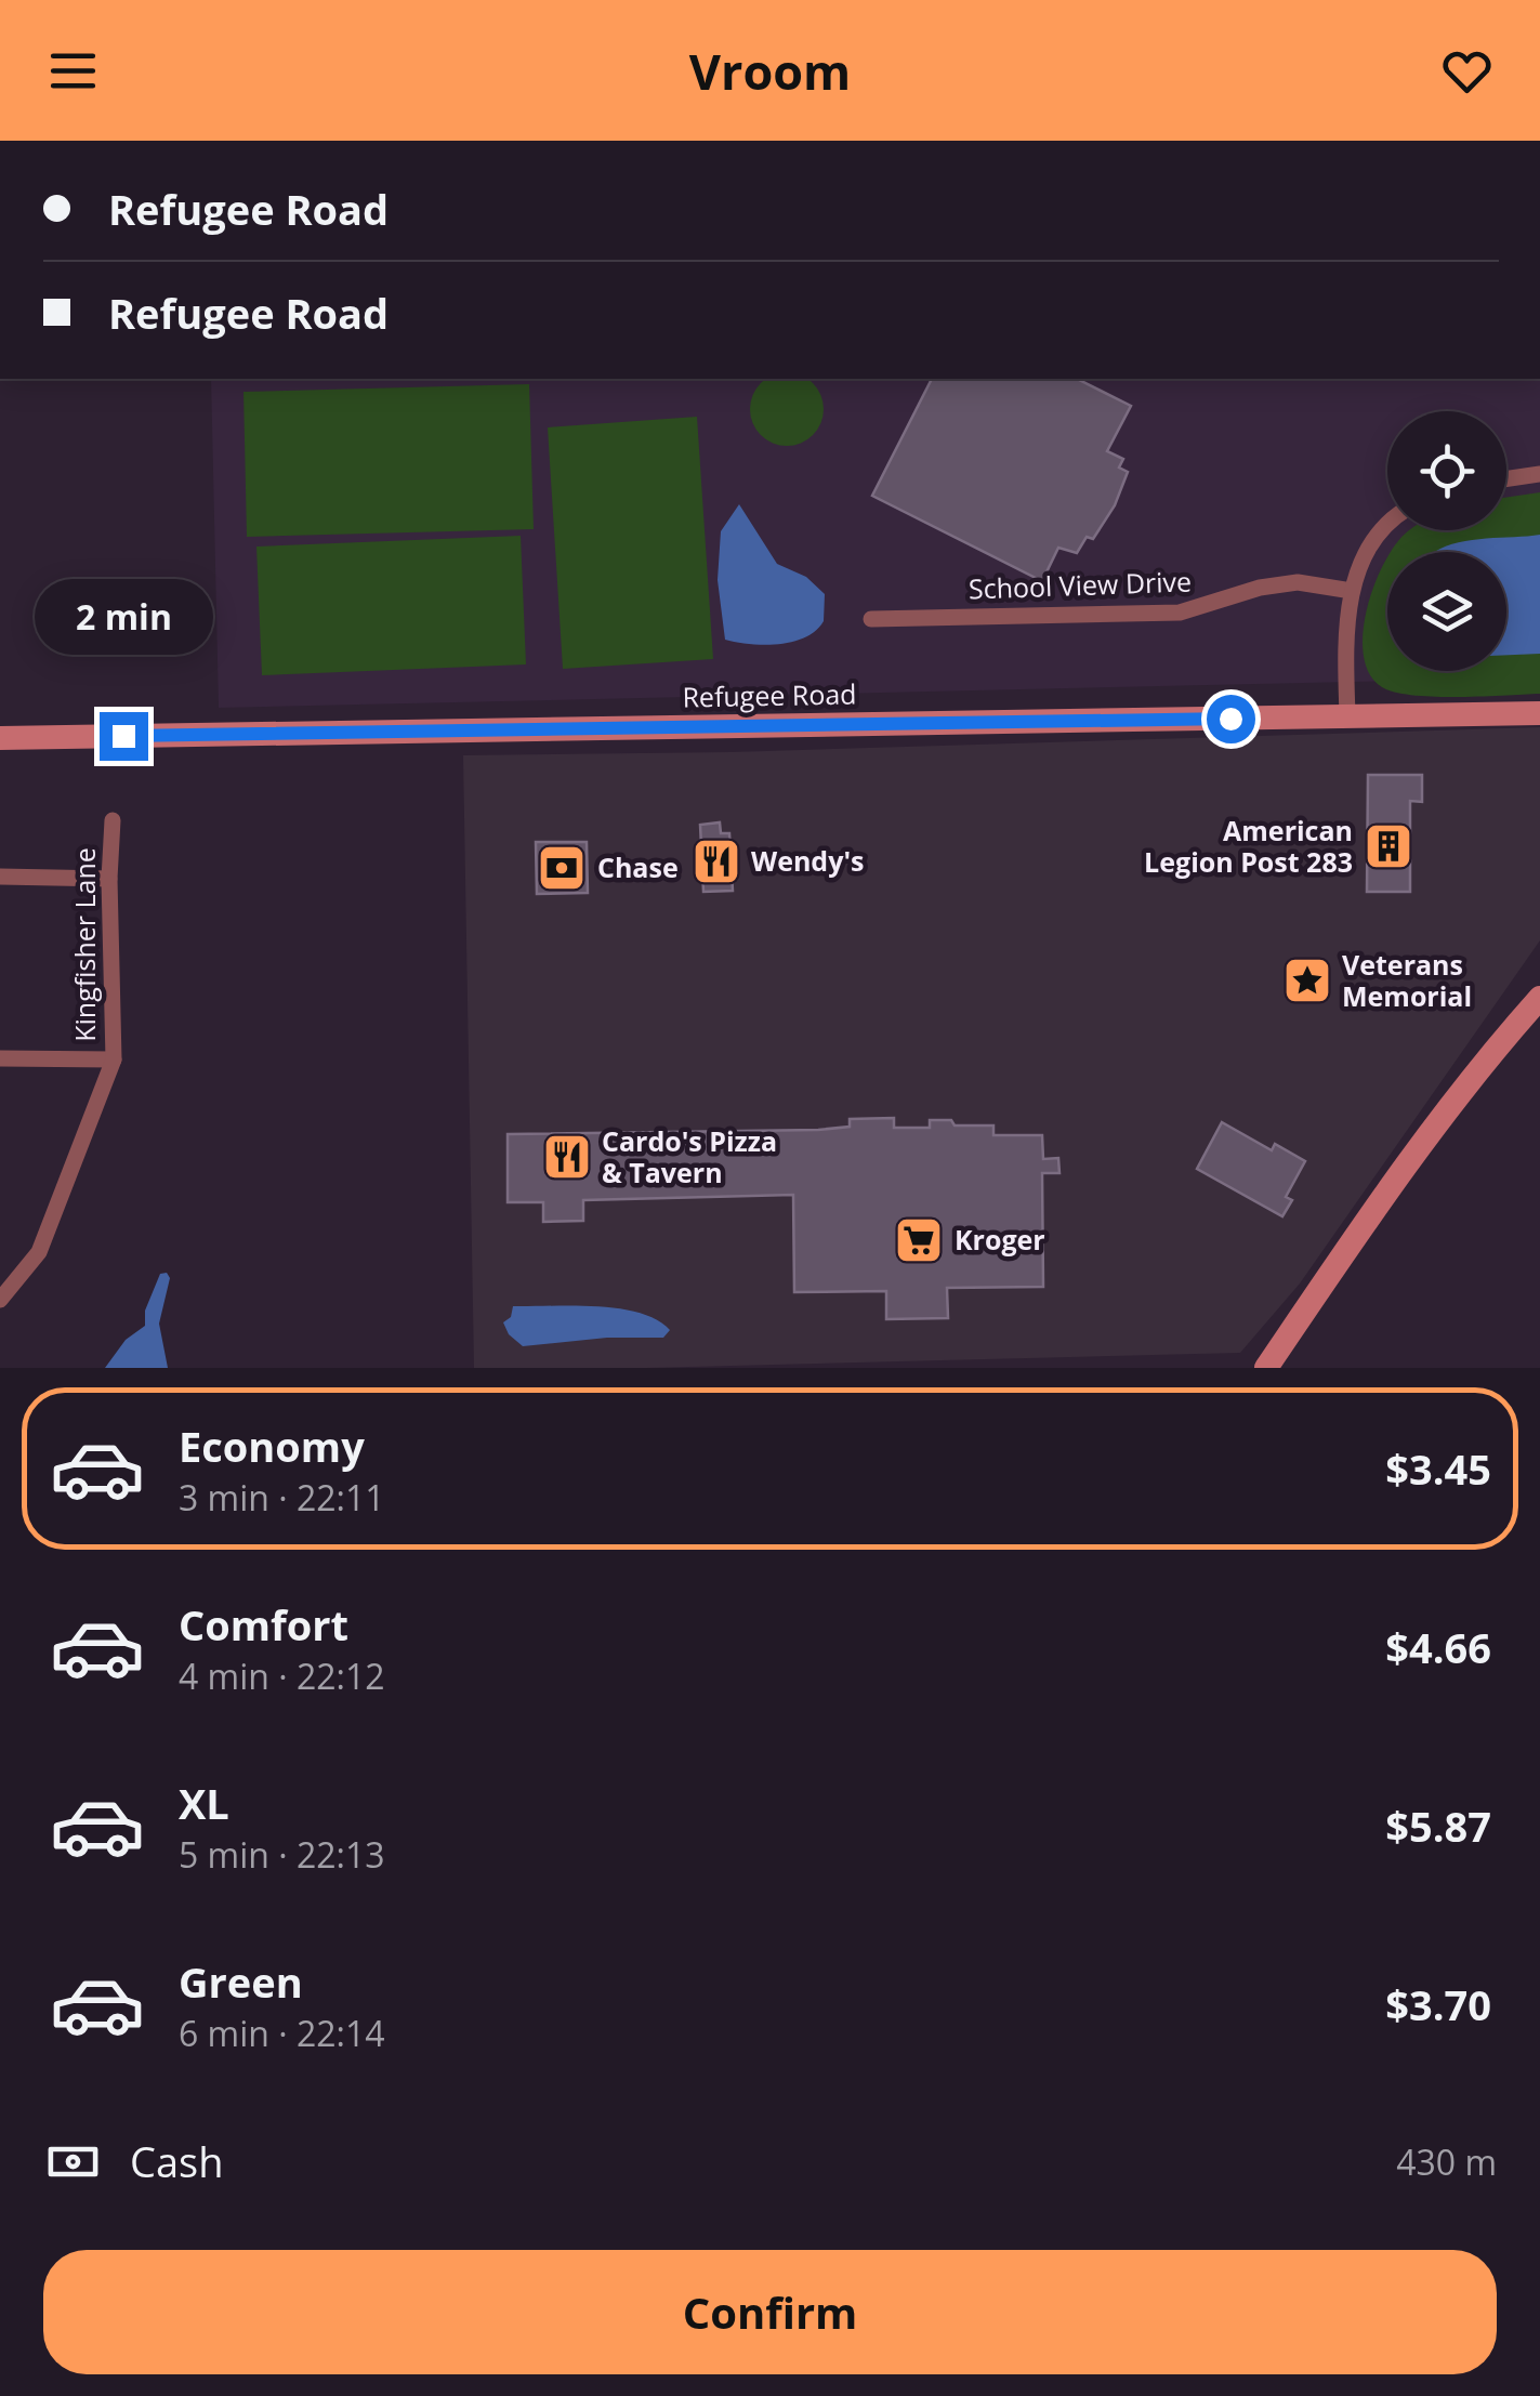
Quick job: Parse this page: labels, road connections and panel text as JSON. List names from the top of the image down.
{
  "streets": {
    "main road": ["Refugee Road"],
    "street": ["School View Drive", "Kingfisher Lane"]
  },
  "places": {
    "building": ["American Legion Post 283"],
    "restaurant": ["Wendy's", "Cardo's Pizza & Tavern"],
    "bank": ["Chase"],
    "place": ["Veterans Memorial"],
    "supermarket": ["Kroger"]
  },
  "page": {
    "header": "Vroom",
    "banner": ["Refugee Road", "Refugee Road"],
    "bubble": "2 min",
    "list": [
      {
        "name": "Economy",
        "note": "3 min · 22:11",
        "value": "$3.45"
      },
      {
        "name": "Comfort",
        "note": "4 min · 22:12",
        "value": "$4.66"
      },
      {
        "name": "XL",
        "note": "5 min · 22:13",
        "value": "$5.87"
      },
      {
        "name": "Green",
        "note": "6 min · 22:14",
        "value": "$3.70"
      }
    ],
    "pay": ["Cash", "430 m"],
    "buttons": "Confirm"
  }
}
